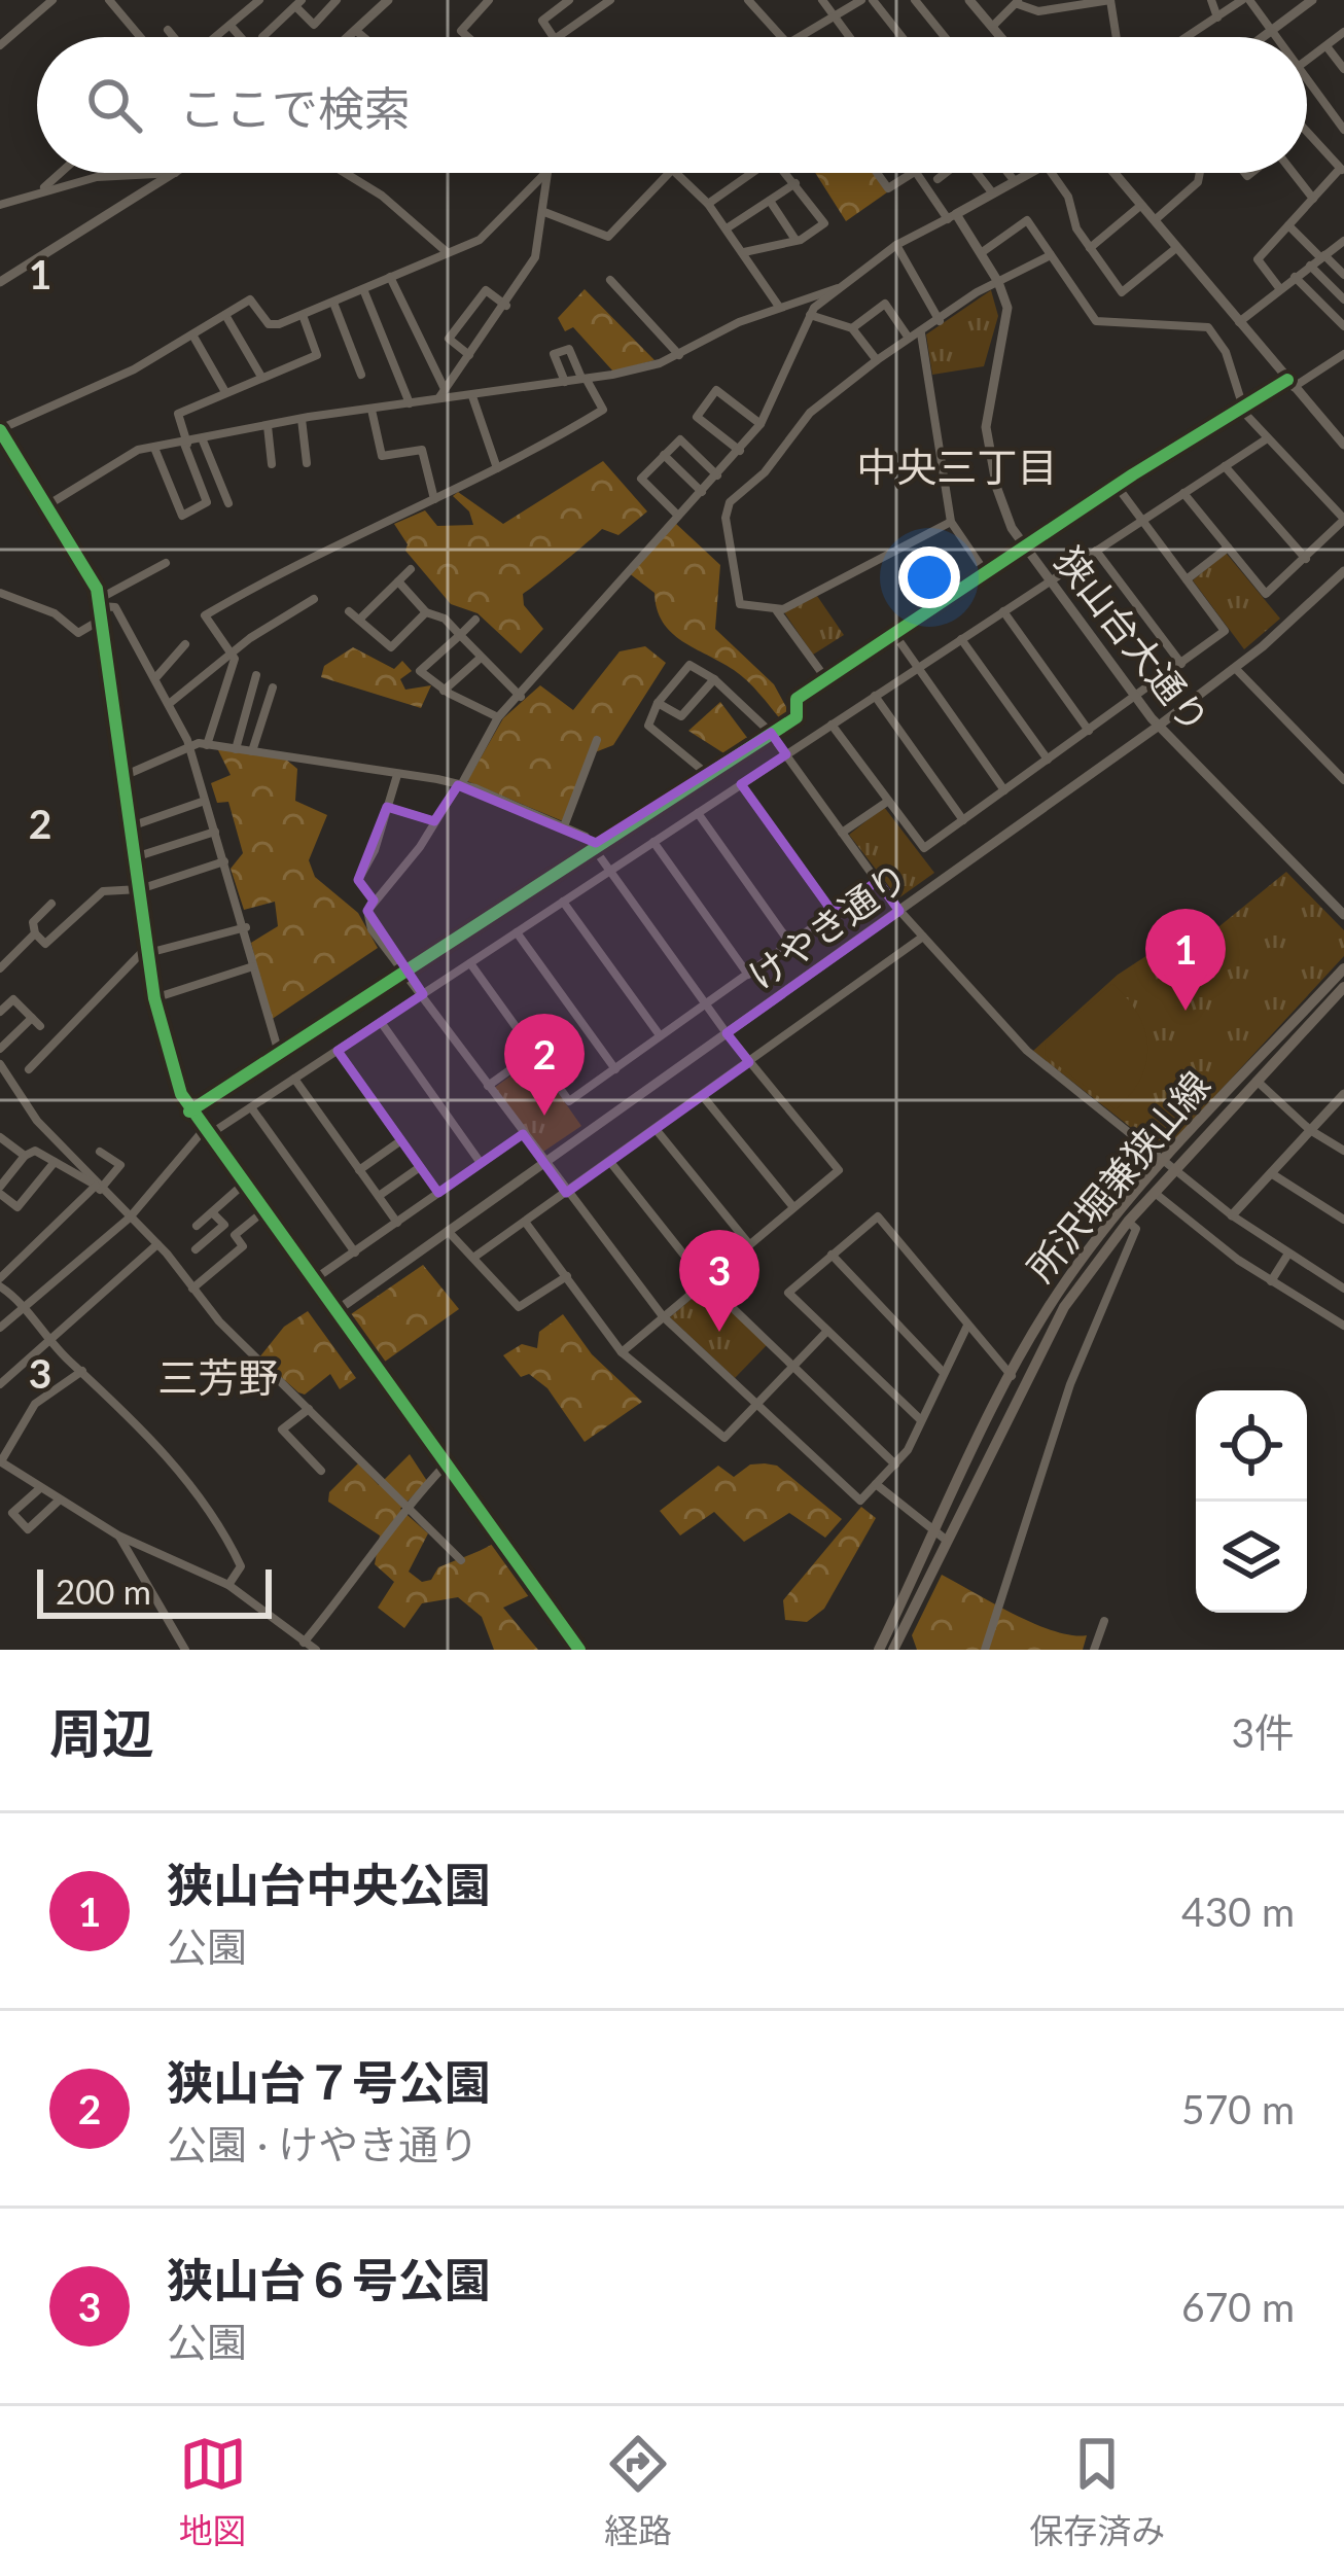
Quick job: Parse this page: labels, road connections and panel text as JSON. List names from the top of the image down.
{
  "streets": {
    "main road": ["所沢堀兼狭山線"],
    "street": ["狭山台大通り", "けやき通り"]
  },
  "crossings": [
    ["狭山台大通り", "けやき通り"]
  ],
  "districts": ["中央三丁目", "三芳野"],
  "scale_bar": "200 m",
  "page": {
    "search": "ここで検索",
    "pins": ["1", "2", "3"],
    "scale": "200 m",
    "heading": ["周辺", "3件"],
    "list": [
      {
        "mark": "1",
        "name": "狭山台中央公園",
        "note": "公園",
        "value": "430 m"
      },
      {
        "mark": "2",
        "name": "狭山台７号公園",
        "note": "公園 · けやき通り",
        "value": "570 m"
      },
      {
        "mark": "3",
        "name": "狭山台６号公園",
        "note": "公園",
        "value": "670 m"
      }
    ],
    "nav": ["地図", "経路", "保存済み"]
  },
  "grid": {
    "rows": ["1", "2", "3"]
  }
}
